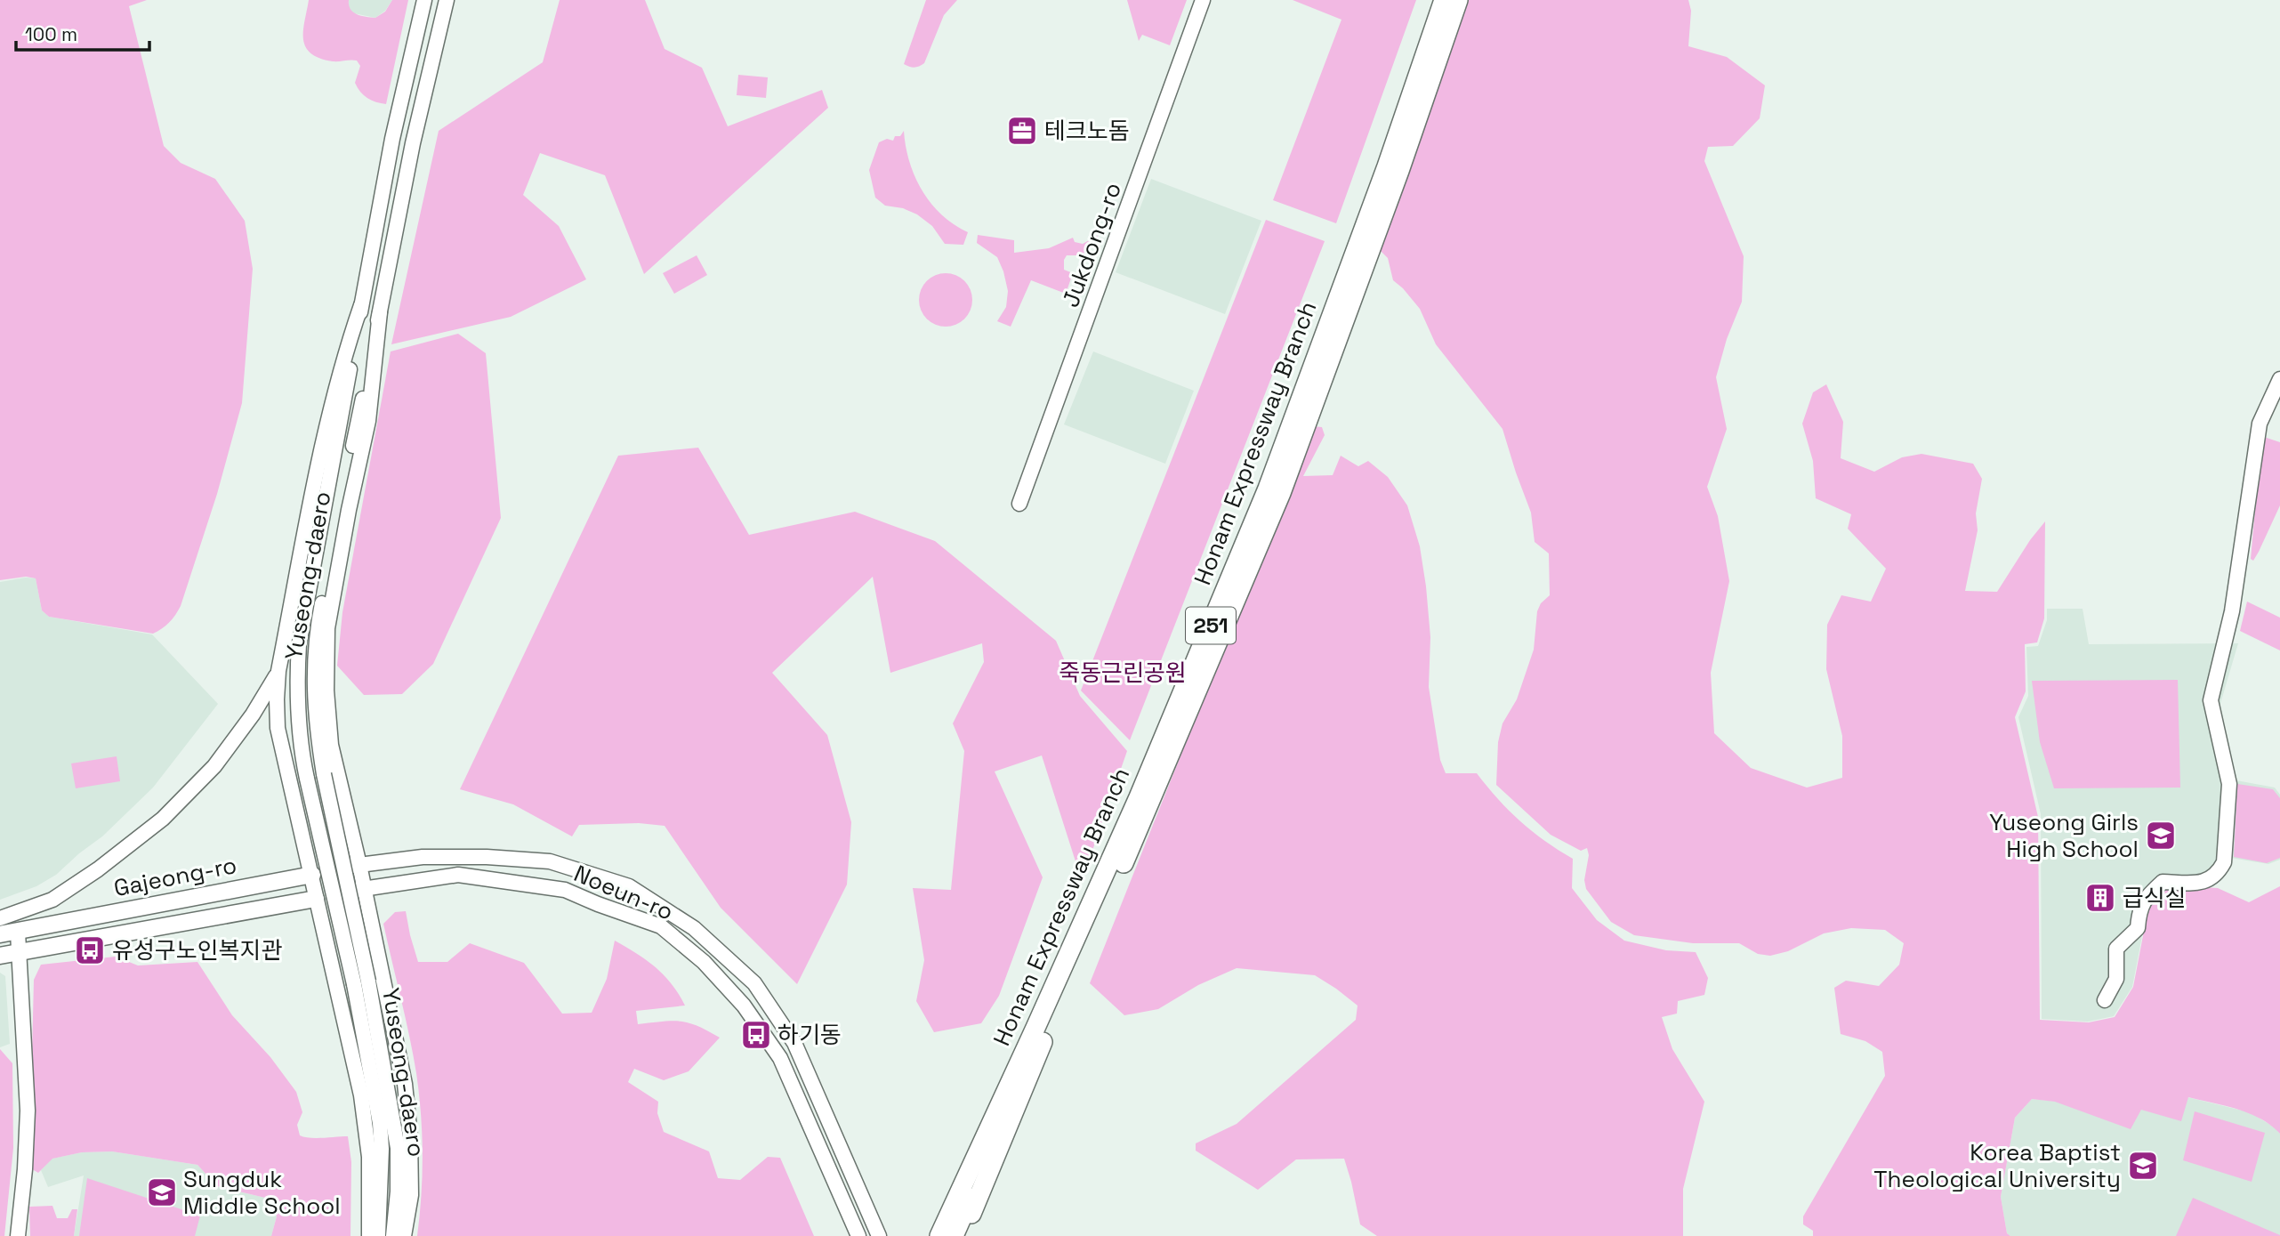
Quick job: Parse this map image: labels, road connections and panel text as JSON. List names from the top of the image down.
{
  "streets": {
    "highway": ["Honam Expressway Branch", "251"],
    "main road": [
      "Jukdong-ro",
      "Yuseong-daero",
      "Gajeong-ro",
      "Noeun-ro"
    ]
  },
  "crossings": [
    ["Gajeong-ro", "Noeun-ro"]
  ],
  "parks": ["죽동근린공원"],
  "places": {
    "office": ["테크노돔"],
    "school or university": ["Yuseong Girls High School", "Korea Baptist Theological University", "Sungduk Middle School"],
    "building": ["급식실"],
    "bus stop": ["유성구노인복지관", "하기동"]
  },
  "scale_bar": "100 m"
}
